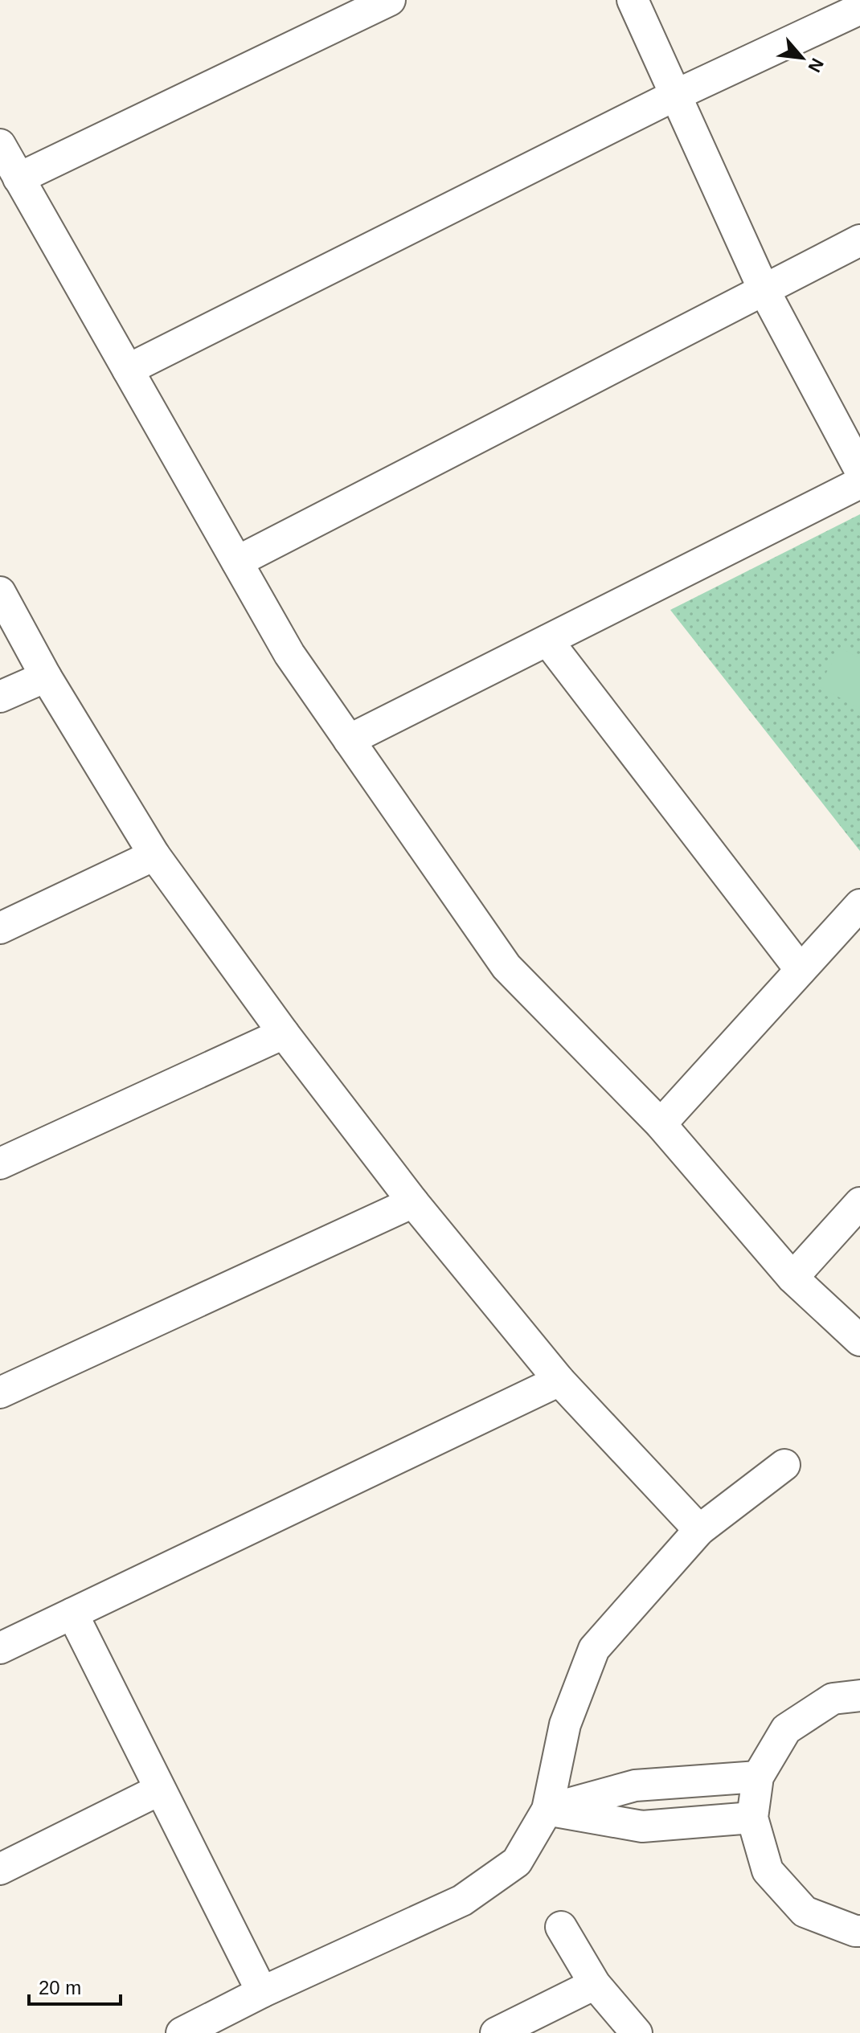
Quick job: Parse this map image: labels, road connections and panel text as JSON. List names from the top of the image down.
{
  "scale_bar": "20 m",
  "north": "bottom right"
}
